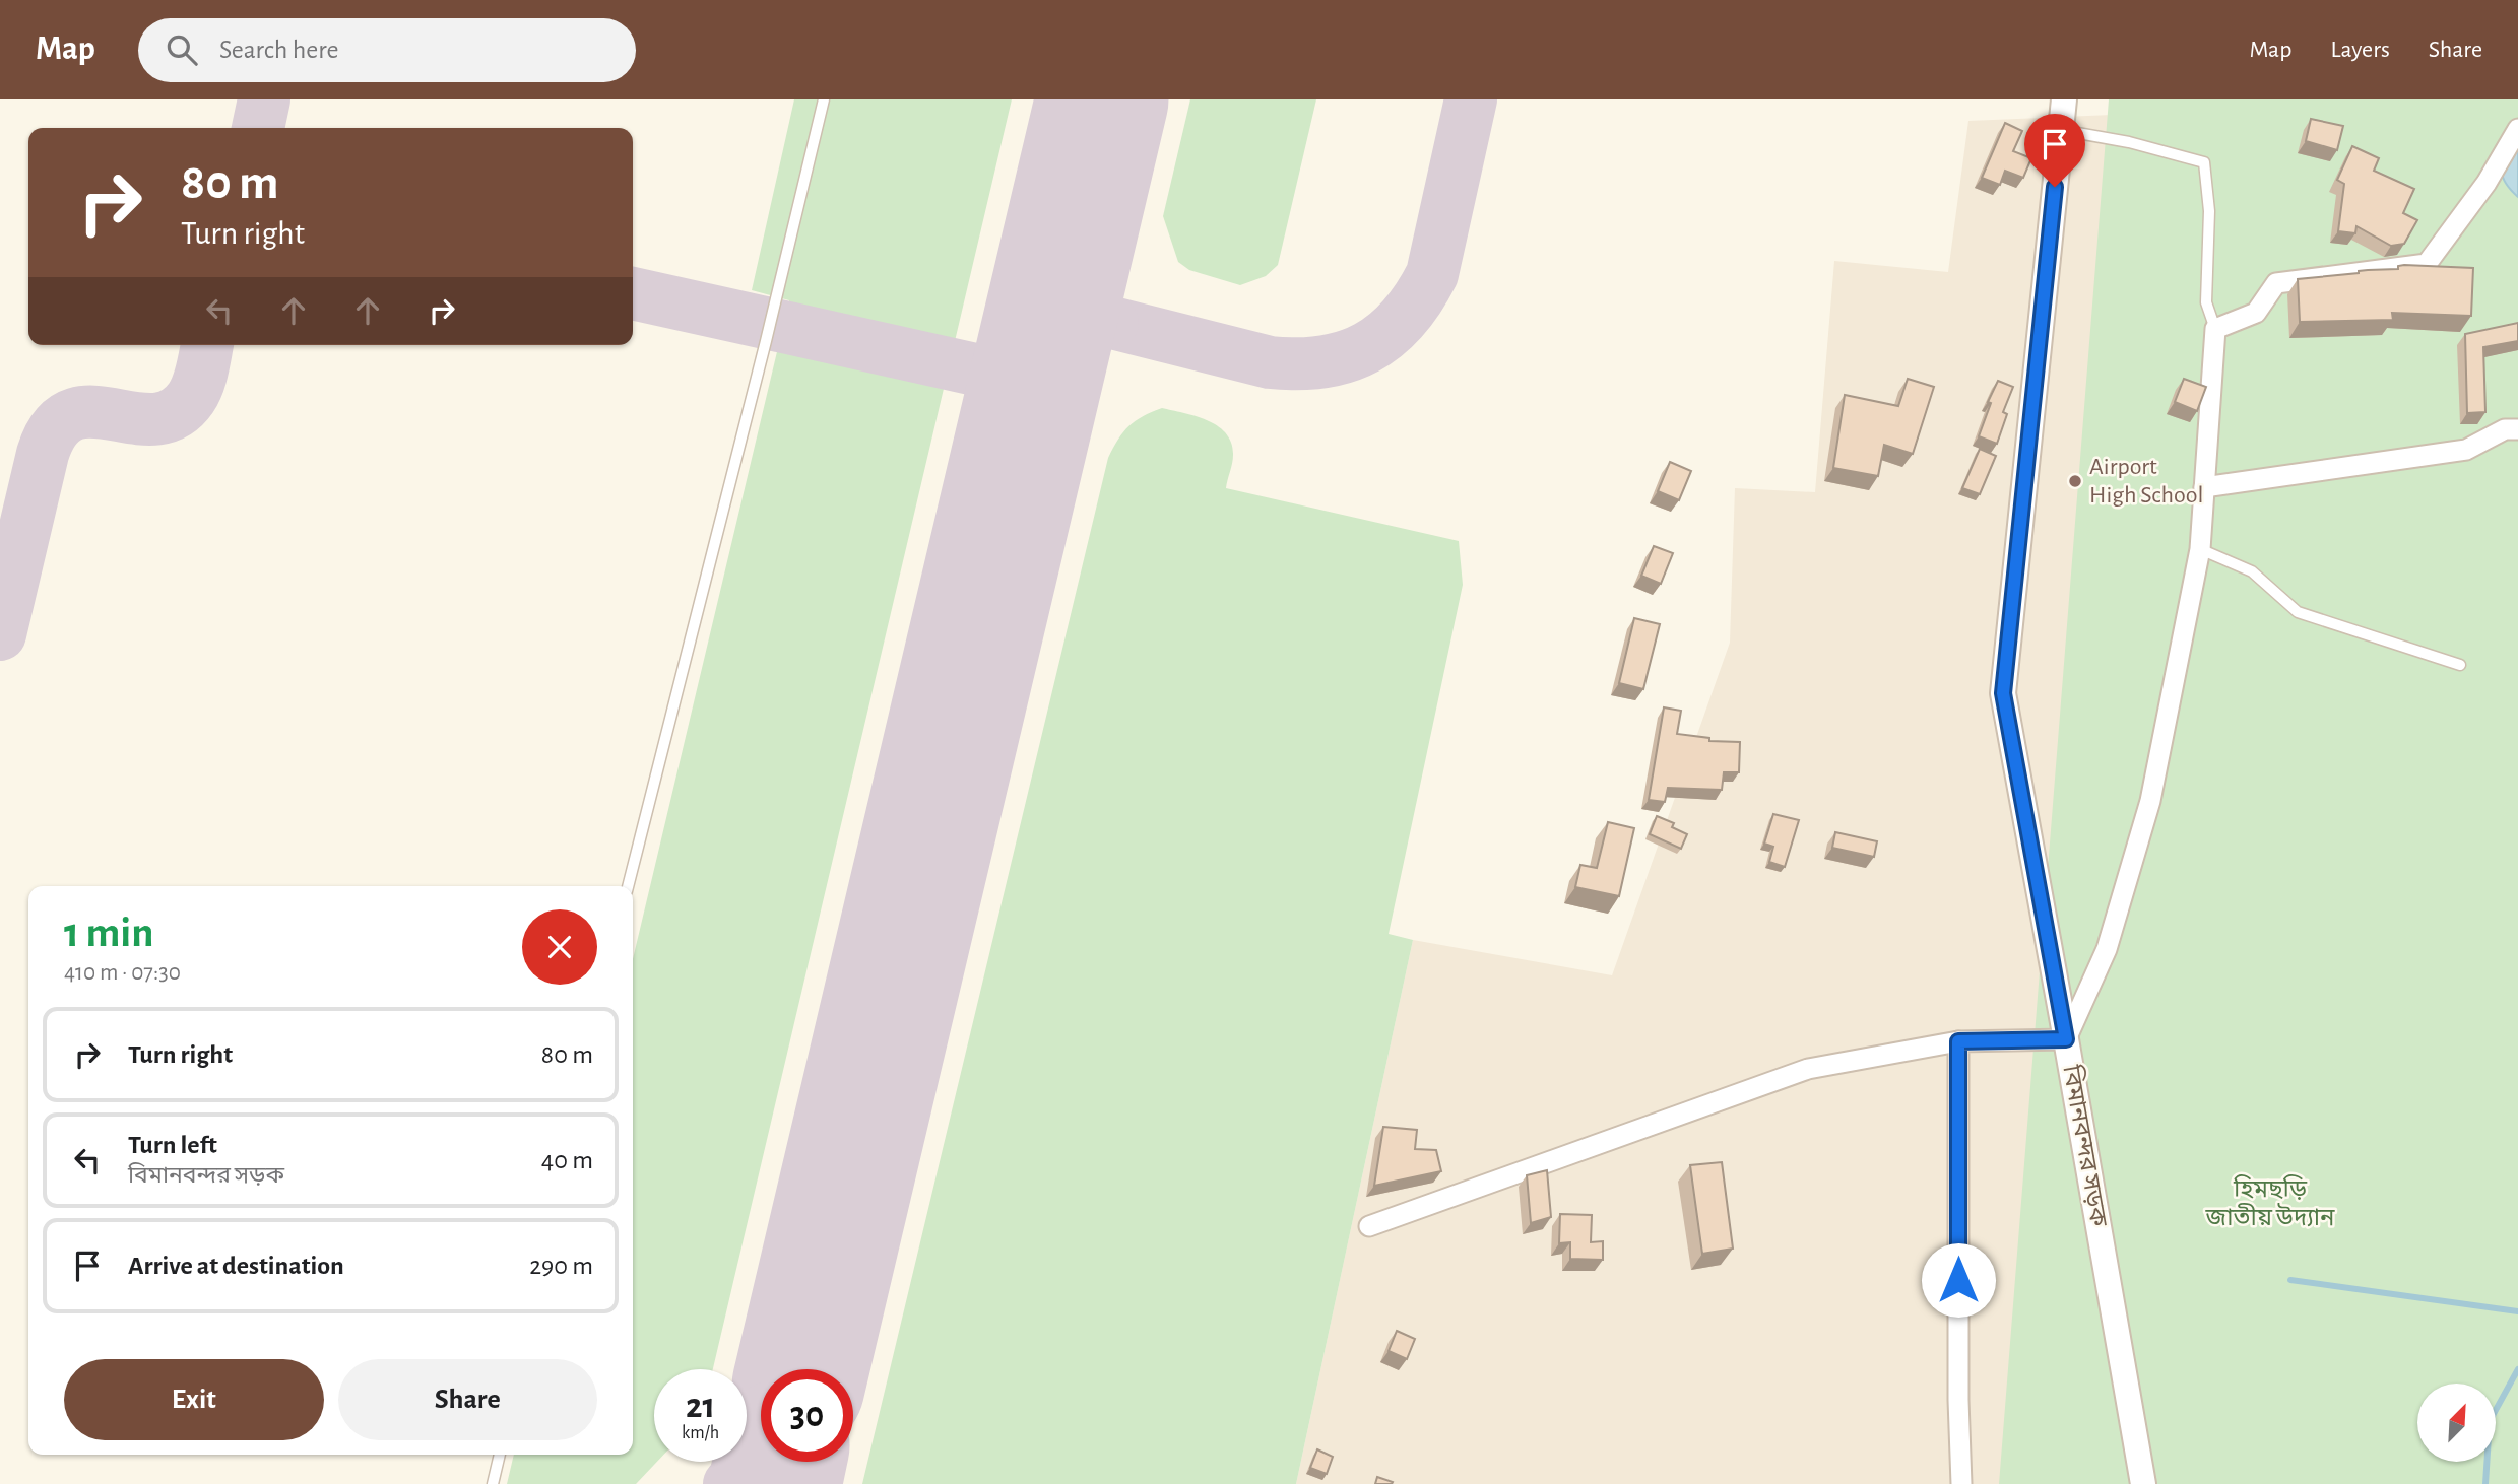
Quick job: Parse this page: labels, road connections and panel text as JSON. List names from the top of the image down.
{
  "streets": {
    "street": ["বিমানবন্দর সড়ক"]
  },
  "parks": ["হিমছড়ি জাতীয় উদ্যান"],
  "places": ["Airport High School"],
  "north": "top right",
  "page": {
    "header": "Map",
    "search": "Search here",
    "nav": ["Map", "Layers", "Share"],
    "turn": ["80 m", "Turn right"],
    "heading": ["1 min", "410 m · 07:30"],
    "list": [
      {
        "name": "Turn right",
        "value": "80 m"
      },
      {
        "name": "Turn left",
        "note": "বিমানবন্দর সড়ক",
        "value": "40 m"
      },
      {
        "name": "Arrive at destination",
        "value": "290 m"
      }
    ],
    "buttons": ["Exit", "Share"],
    "speed": "21 km/h",
    "limit": "30"
  }
}
